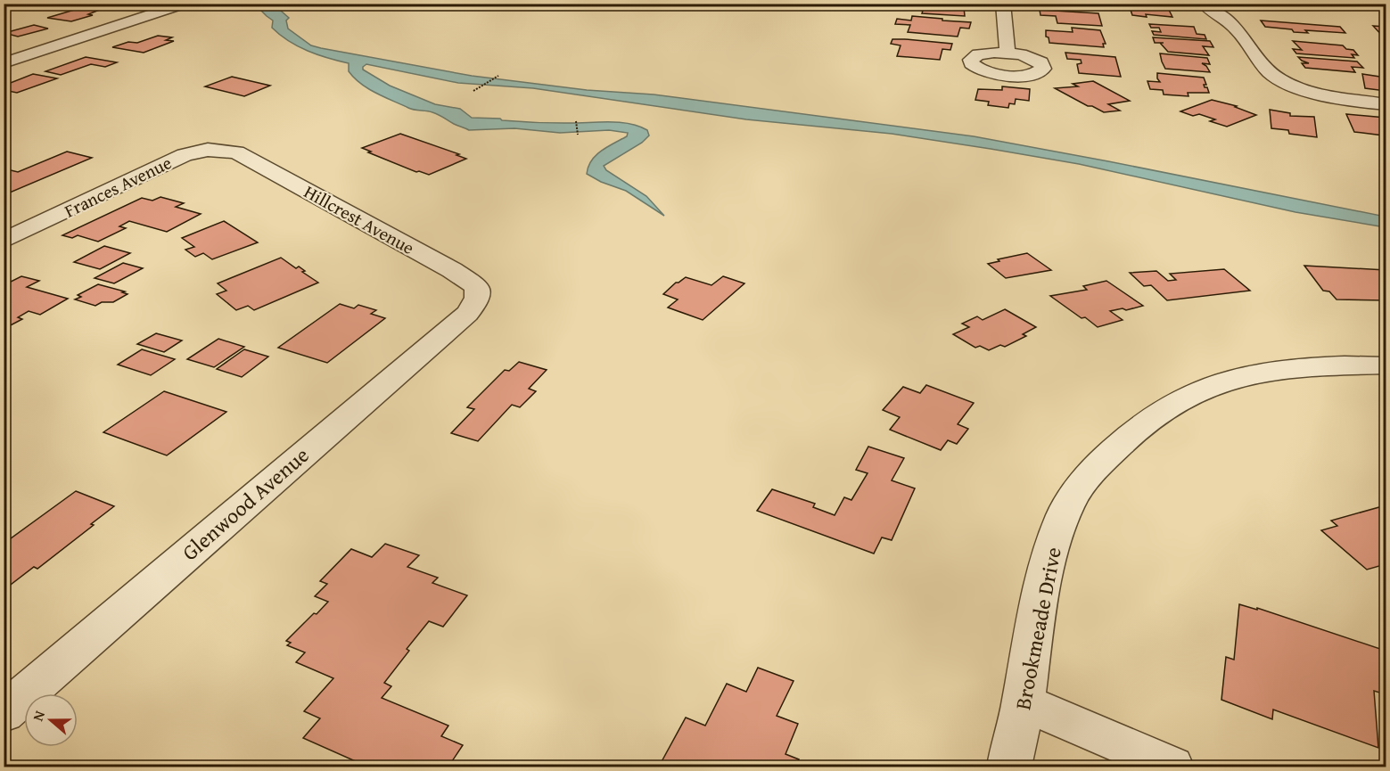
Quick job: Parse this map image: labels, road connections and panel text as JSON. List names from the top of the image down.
{
  "streets": {
    "street": [
      "Frances Avenue",
      "Hillcrest Avenue",
      "Glenwood Avenue",
      "Brookmeade Drive"
    ]
  },
  "crossings": [
    ["Frances Avenue", "Hillcrest Avenue"],
    ["Hillcrest Avenue", "Glenwood Avenue"]
  ],
  "north": "left"
}
